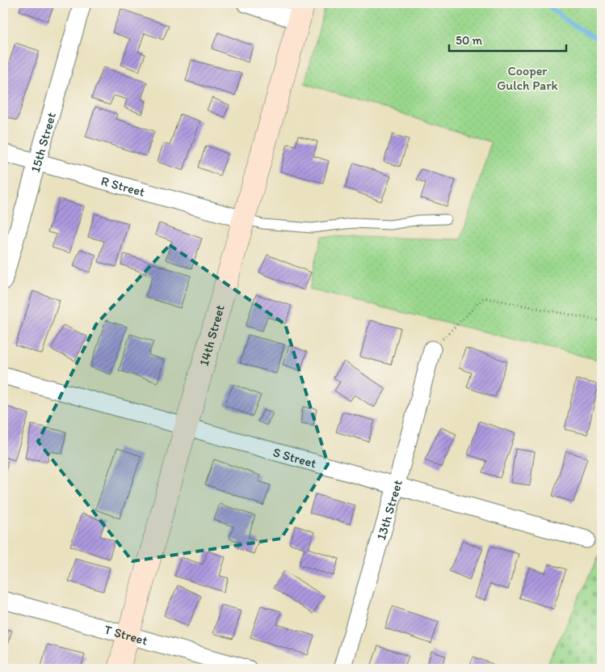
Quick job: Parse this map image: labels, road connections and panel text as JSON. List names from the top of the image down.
{
  "streets": {
    "street": [
      "15th Street",
      "R Street",
      "14th Street",
      "S Street",
      "13th Street",
      "T Street"
    ]
  },
  "crossings": [
    ["15th Street", "R Street"],
    ["R Street", "14th Street"],
    ["14th Street", "S Street"],
    ["14th Street", "T Street"],
    ["S Street", "13th Street"]
  ],
  "parks": ["Cooper Gulch Park"],
  "scale_bar": "50 m"
}
